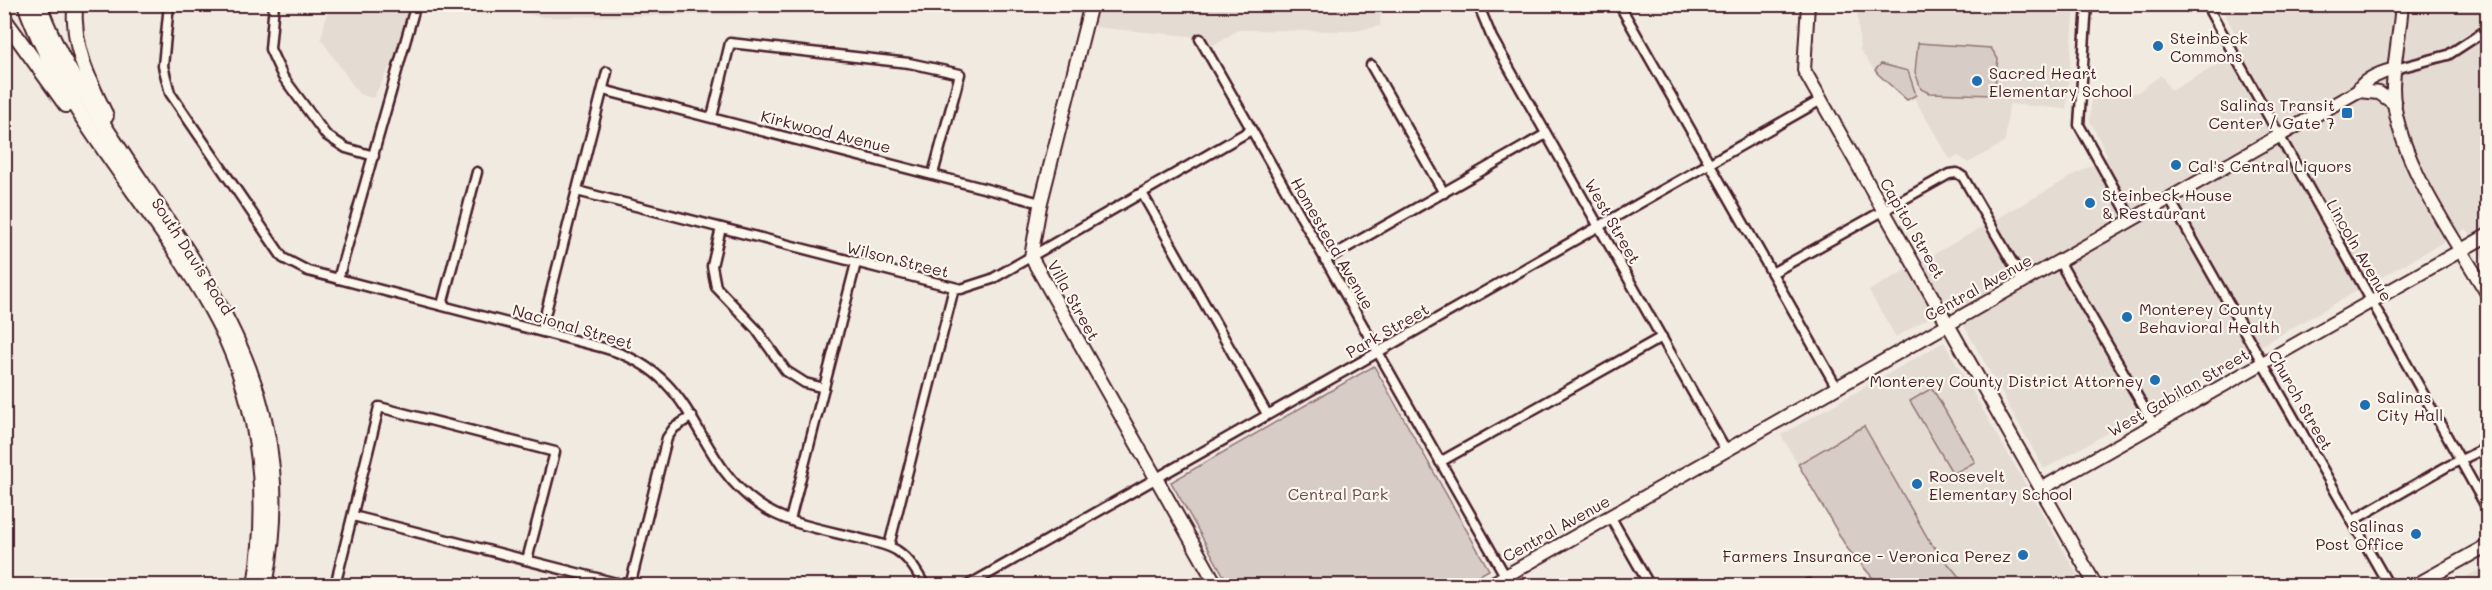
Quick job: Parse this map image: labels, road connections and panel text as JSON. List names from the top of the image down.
{
  "streets": {
    "main road": ["South Davis Road"],
    "street": [
      "Kirkwood Avenue",
      "West Street",
      "Capitol Street",
      "Homestead Avenue",
      "Lincoln Avenue",
      "Wilson Street",
      "Central Avenue",
      "Villa Street",
      "Nacional Street",
      "Park Street",
      "West Gabilan Street",
      "Church Street"
    ]
  },
  "crossings": [
    ["Kirkwood Avenue", "Villa Street"],
    ["West Street", "Central Avenue"],
    ["West Street", "Park Street"],
    ["Capitol Street", "Central Avenue"],
    ["Capitol Street", "Park Street"],
    ["Capitol Street", "West Gabilan Street"],
    ["Homestead Avenue", "Wilson Street"],
    ["Homestead Avenue", "Central Avenue"],
    ["Homestead Avenue", "Park Street"],
    ["Lincoln Avenue", "Central Avenue"],
    ["Lincoln Avenue", "West Gabilan Street"],
    ["Wilson Street", "Villa Street"],
    ["Central Avenue", "Church Street"],
    ["Villa Street", "Park Street"],
    ["West Gabilan Street", "Church Street"]
  ],
  "parks": ["Central Park"],
  "places": {
    "other": [
      "Steinbeck Commons",
      "Sacred Heart Elementary School",
      "Cal's Central Liquors",
      "Steinbeck House & Restaurant",
      "Monterey County Behavioral Health",
      "Monterey County District Attorney",
      "Salinas City Hall",
      "Roosevelt Elementary School",
      "Salinas Post Office",
      "Farmers Insurance - Veronica Perez"
    ],
    "transit": ["Salinas Transit Center / Gate 7"]
  }
}
